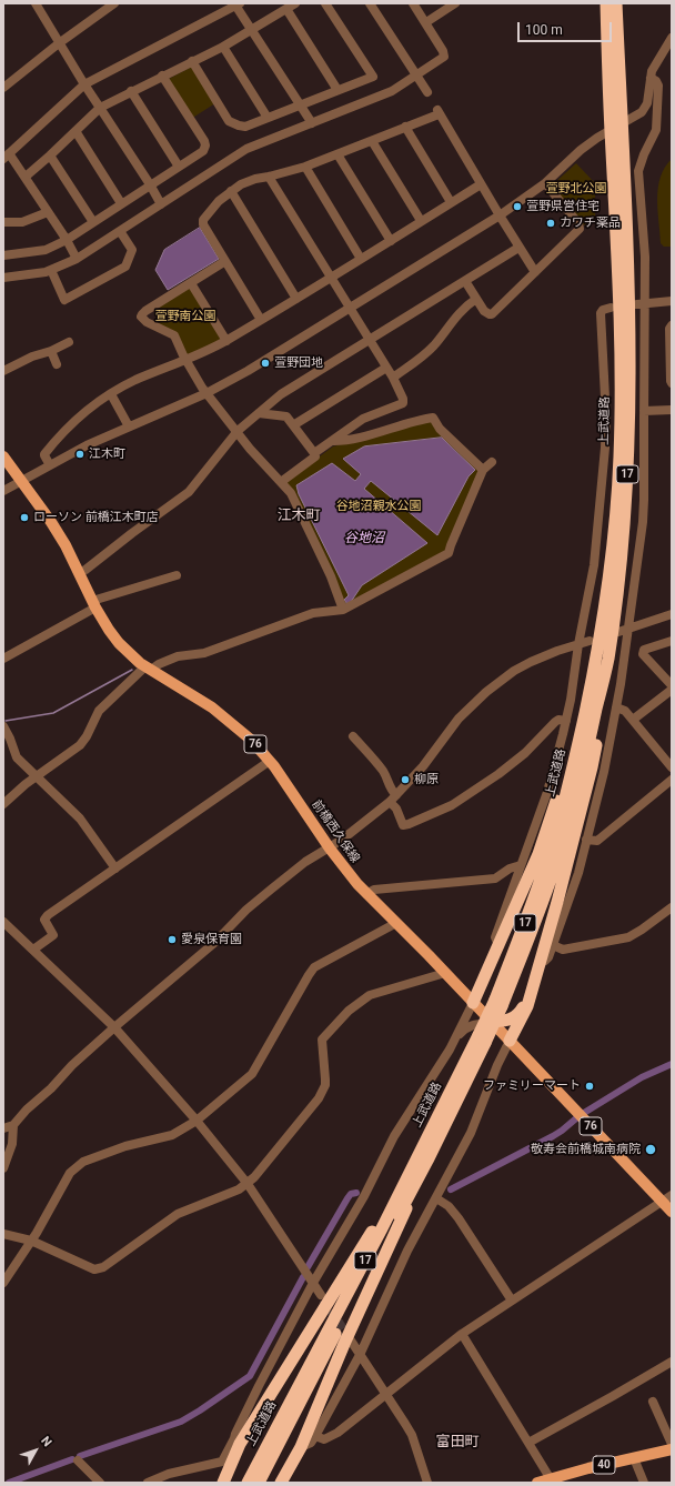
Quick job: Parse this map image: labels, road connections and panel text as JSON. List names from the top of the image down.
{
  "streets": {
    "highway": ["上武道路", "17"],
    "main road": ["76", "前橋西久保線", "40"]
  },
  "crossings": [
    ["上武道路", "17"]
  ],
  "districts": ["江木町", "富田町"],
  "water": ["谷地沼"],
  "parks": ["萱野北公園", "萱野南公園", "谷地沼親水公園"],
  "places": [
    "萱野県営住宅",
    "カワチ薬品",
    "萱野団地",
    "江木町",
    "ローソン 前橋江木町店",
    "柳原",
    "愛泉保育園",
    "ファミリーマート",
    "敬寿会前橋城南病院"
  ],
  "scale_bar": "100 m",
  "north": "top right"
}
